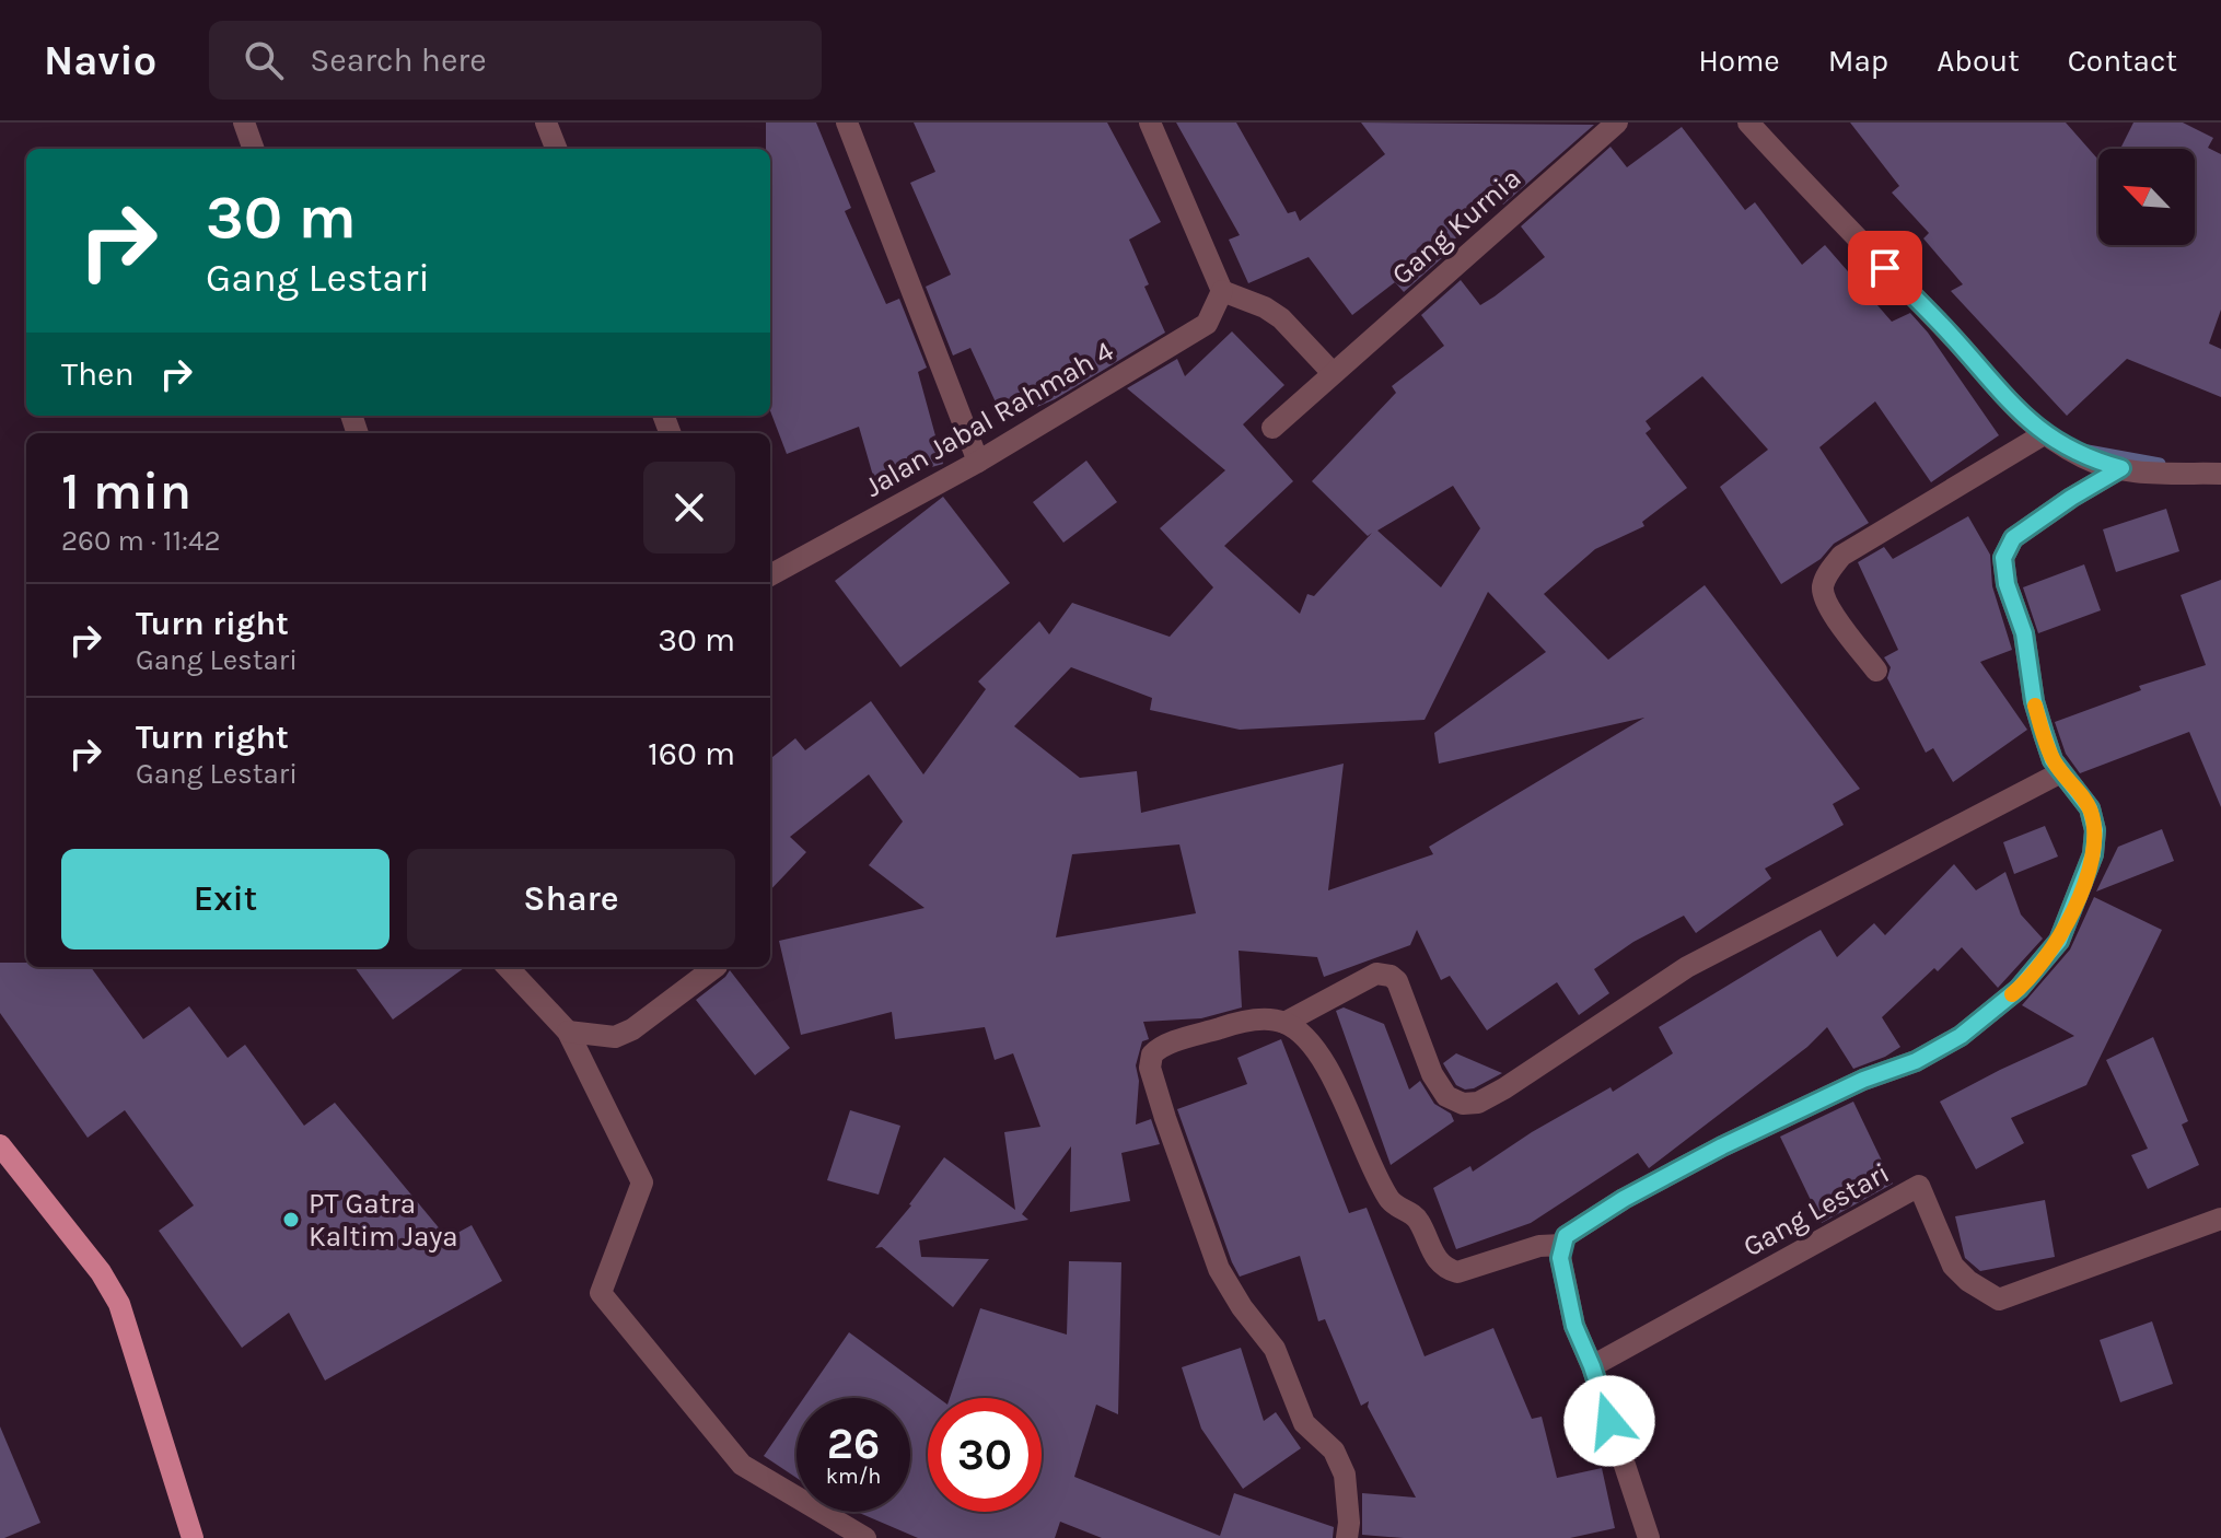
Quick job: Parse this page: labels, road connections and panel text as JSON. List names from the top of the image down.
{
  "streets": {
    "street": ["Gang Kurnia", "Jalan Jabal Rahmah 4", "Gang Lestari"]
  },
  "places": ["PT Gatra Kaltim Jaya"],
  "north": "top left",
  "page": {
    "header": "Navio",
    "search": "Search here",
    "nav": [
      "Home",
      "Map",
      "About",
      "Contact"
    ],
    "turn": ["30 m", "Gang Lestari"],
    "then": "Then",
    "heading": ["1 min", "260 m · 11:42"],
    "list": [
      {
        "name": "Turn right",
        "note": "Gang Lestari",
        "value": "30 m"
      },
      {
        "name": "Turn right",
        "note": "Gang Lestari",
        "value": "160 m"
      }
    ],
    "buttons": ["Exit", "Share"],
    "speed": "26 km/h",
    "limit": "30"
  }
}
